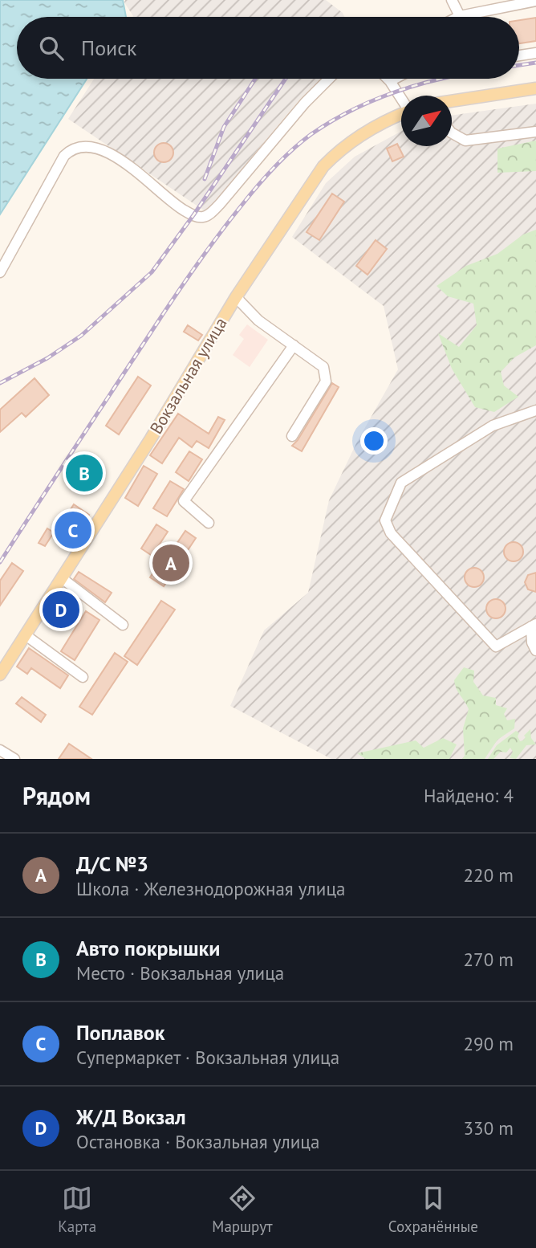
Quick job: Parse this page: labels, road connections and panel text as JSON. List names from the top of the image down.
{
  "streets": {
    "main road": ["Вокзальная улица"]
  },
  "north": "top right",
  "page": {
    "search": "Поиск",
    "pins": [
      "B",
      "C",
      "A",
      "D"
    ],
    "heading": ["Рядом", "Найдено: 4"],
    "list": [
      {
        "mark": "A",
        "name": "Д/С №3",
        "note": "Школа · Железнодорожная улица",
        "value": "220 m"
      },
      {
        "mark": "B",
        "name": "Авто покрышки",
        "note": "Место · Вокзальная улица",
        "value": "270 m"
      },
      {
        "mark": "C",
        "name": "Поплавок",
        "note": "Супермаркет · Вокзальная улица",
        "value": "290 m"
      },
      {
        "mark": "D",
        "name": "Ж/Д Вокзал",
        "note": "Остановка · Вокзальная улица",
        "value": "330 m"
      }
    ],
    "nav": ["Карта", "Маршрут", "Сохранённые"]
  }
}
